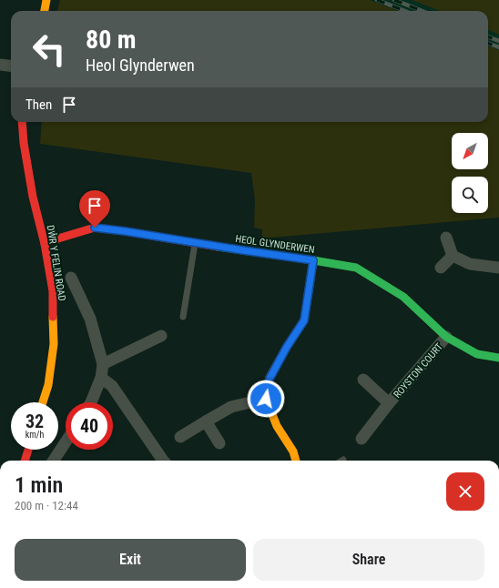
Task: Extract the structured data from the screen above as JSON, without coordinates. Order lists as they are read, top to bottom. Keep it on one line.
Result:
{"streets":{"street":["HEOL GLYNDERWEN","DŴR Y FELIN ROAD","ROYSTON COURT"]},"crossings":[["HEOL GLYNDERWEN","DŴR Y FELIN ROAD"],["HEOL GLYNDERWEN","ROYSTON COURT"]],"north":"bottom left","page":{"turn":["80 m","Heol Glynderwen"],"then":"Then","speed":"32 km/h","limit":"40","heading":["1 min","200 m · 12:44"],"buttons":["Exit","Share"]}}
